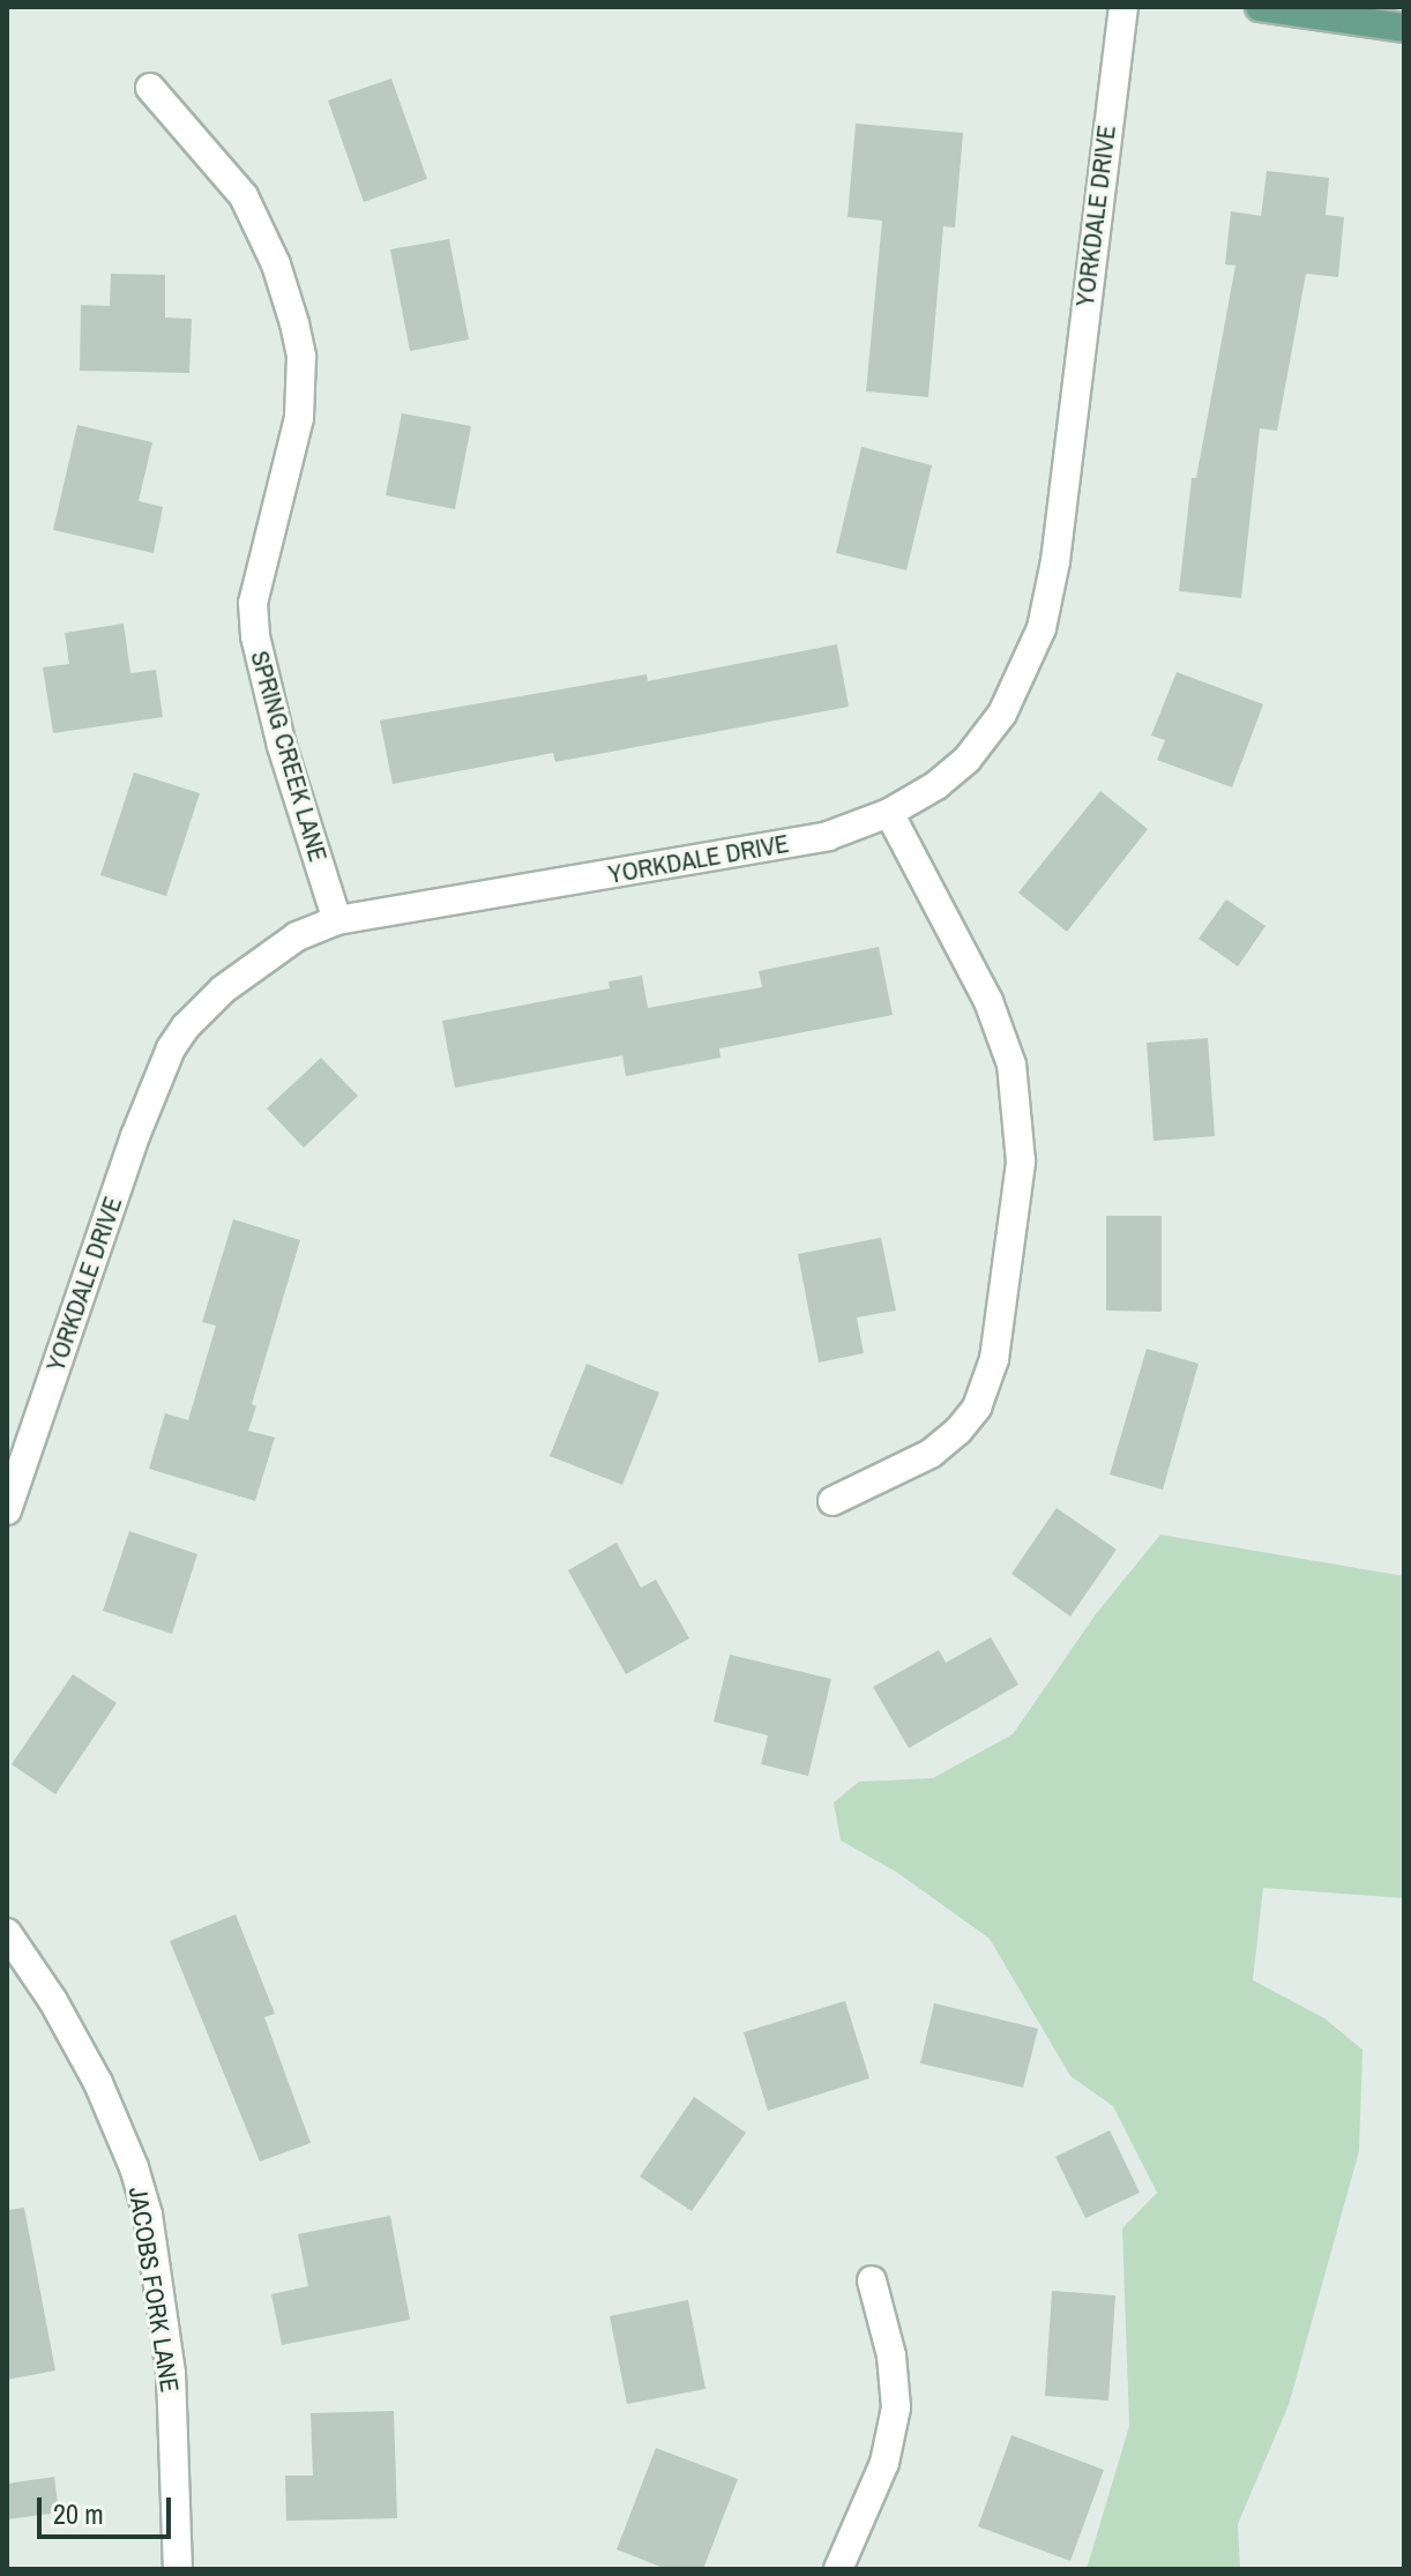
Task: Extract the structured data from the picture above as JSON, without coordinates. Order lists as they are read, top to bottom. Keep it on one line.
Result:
{"streets":{"street":["YORKDALE DRIVE","SPRING CREEK LANE","JACOBS FORK LANE"]},"crossings":[["YORKDALE DRIVE","SPRING CREEK LANE"]],"scale_bar":"20 m"}
